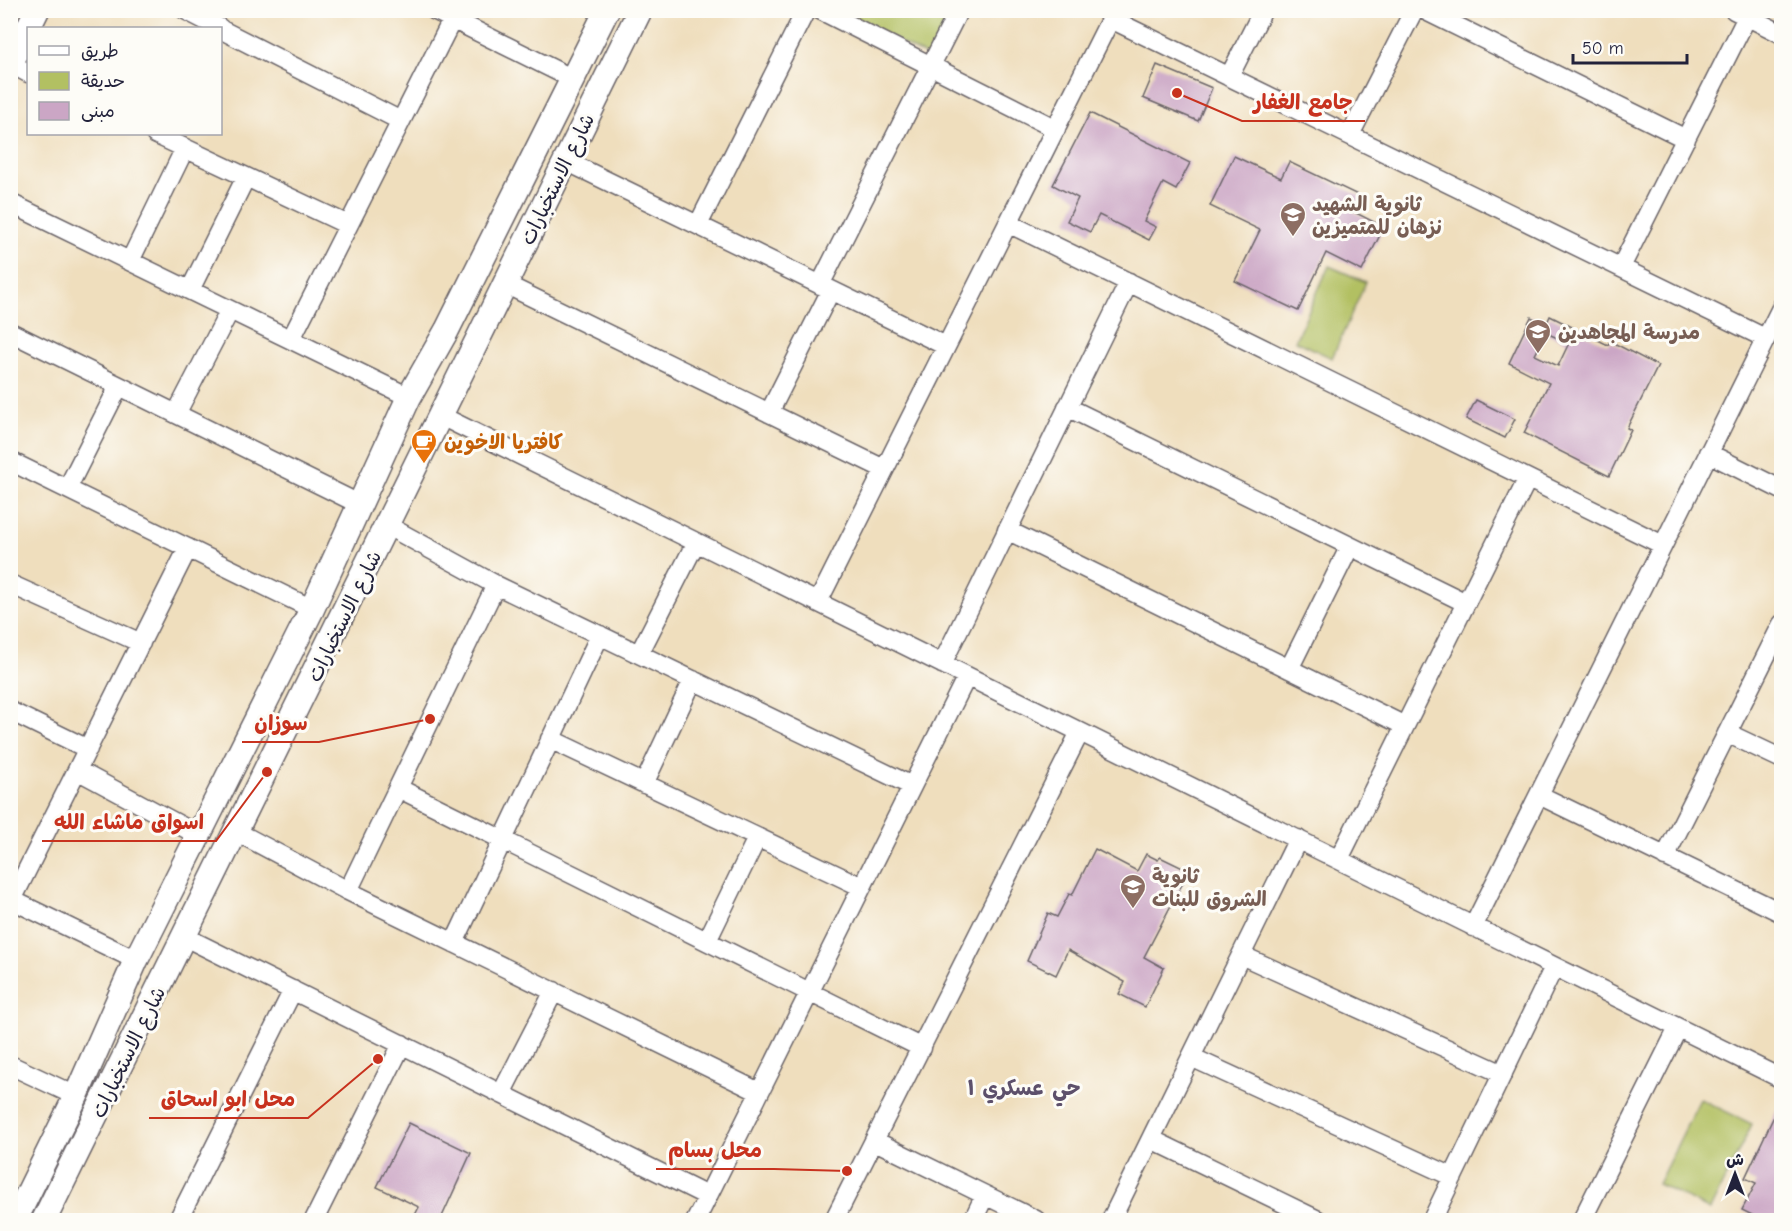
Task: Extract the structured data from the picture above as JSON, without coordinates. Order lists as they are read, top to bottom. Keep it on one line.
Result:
{"streets":{"main road":["شارع الاستخبارات"]},"districts":["حي عسكري ١"],"places":{"other":["جامع الغفار","سوزان","اسواق ماشاء الله","محل ابو اسحاق","محل بسام"],"school or university":["ثانوية الشهيد نزهان للمتميزين","مدرسة المجاهدين","ثانوية الشروق للبنات"],"cafe":["كافتريا الاخوين"]},"legend":["طريق","حديقة","مبنى"],"scale_bar":"50 m","north":"top"}
